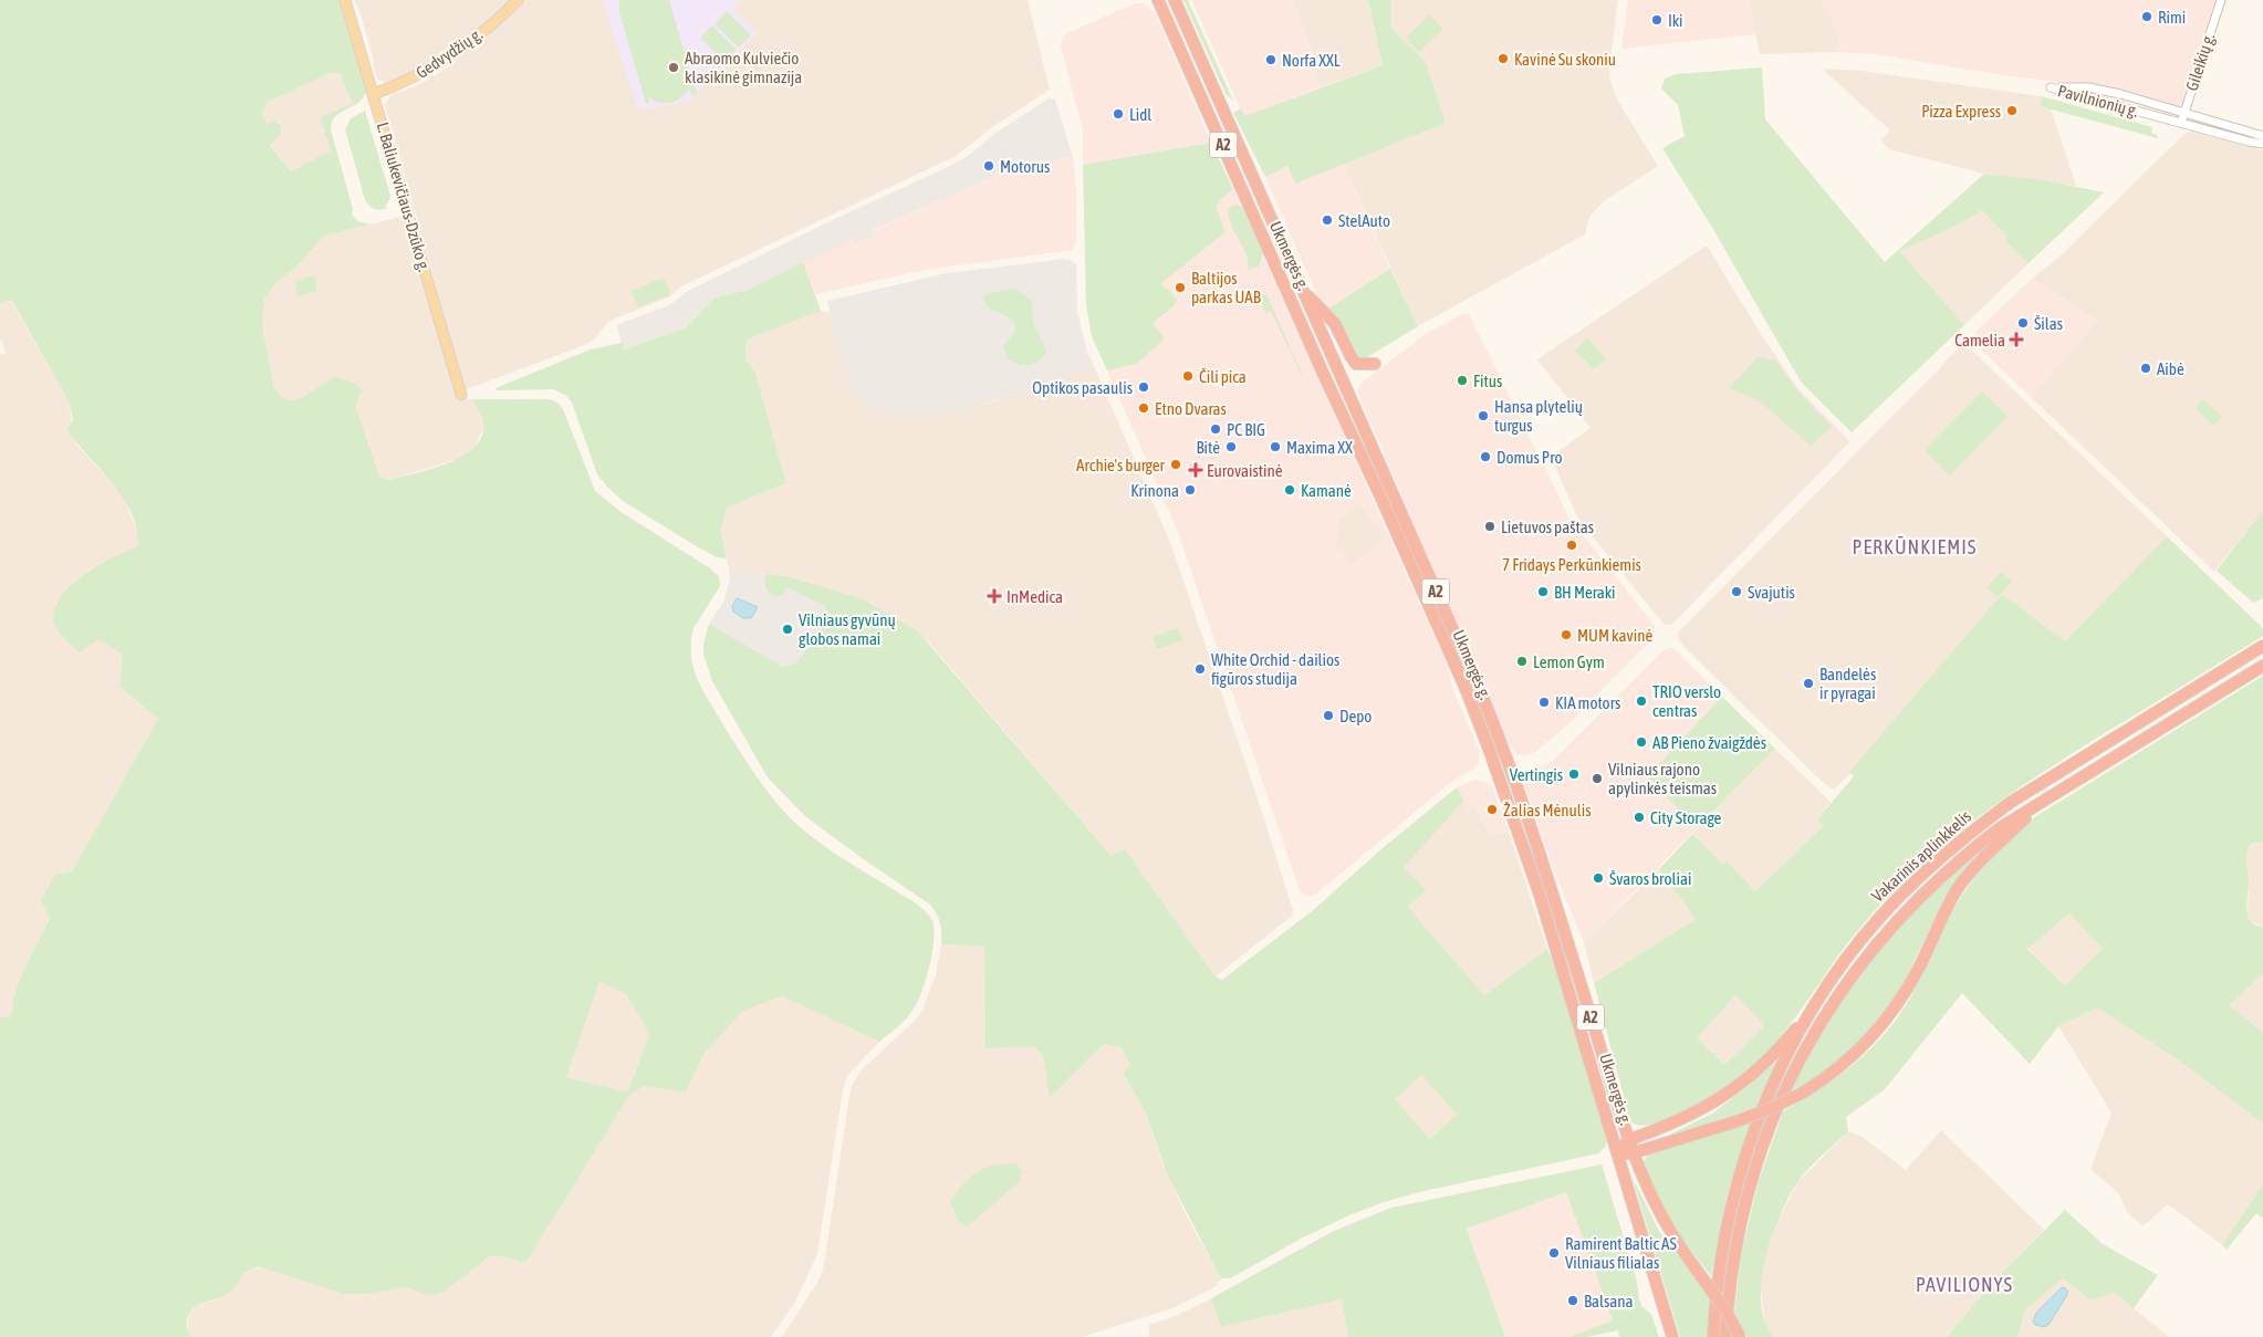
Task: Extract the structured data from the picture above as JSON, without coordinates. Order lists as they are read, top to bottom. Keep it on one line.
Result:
{"streets":{"highway":["A2","Ukmergės g.","Vakarinis aplinkkelis"],"main road":["Gedvydžių g.","L. Baliukevičiaus-Dzūko g."],"street":["Gileikių g.","Pavilnionių g."]},"crossings":[["Gedvydžių g.","L. Baliukevičiaus-Dzūko g."],["Gileikių g.","Pavilnionių g."],["A2","Ukmergės g."]],"districts":["PERKŪNKIEMIS","PAVILIONYS"],"places":{"other":["Rimi","Iki","Kavinė Su skoniu","Norfa XXL","Abraomo Kulviečio klasikinė gimnazija","Pizza Express","Lidl","Motorus","StelAuto","Baltijos parkas UAB","Šilas","Aibė","Čili pica","Fitus","Optikos pasaulis","Etno Dvaras","Hansa plytelių turgus","PC BIG","Bitė","Maxima XX","Domus Pro","Archie's burger","Krinona","Kamanė","Lietuvos paštas","7 Fridays Perkūnkiemis","BH Meraki","Svajutis","Vilniaus gyvūnų globos namai","MUM kavinė","Lemon Gym","White Orchid - dailios figūros studija","Bandelės ir pyragai","TRIO verslo centras","KIA motors","Depo","AB Pieno žvaigždės","Vertingis","Vilniaus rajono apylinkės teismas","Žalias Mėnulis","City Storage","Švaros broliai","Ramirent Baltic AS Vilniaus filialas","Balsana"],"health":["Camelia","Eurovaistinė","InMedica"]}}
